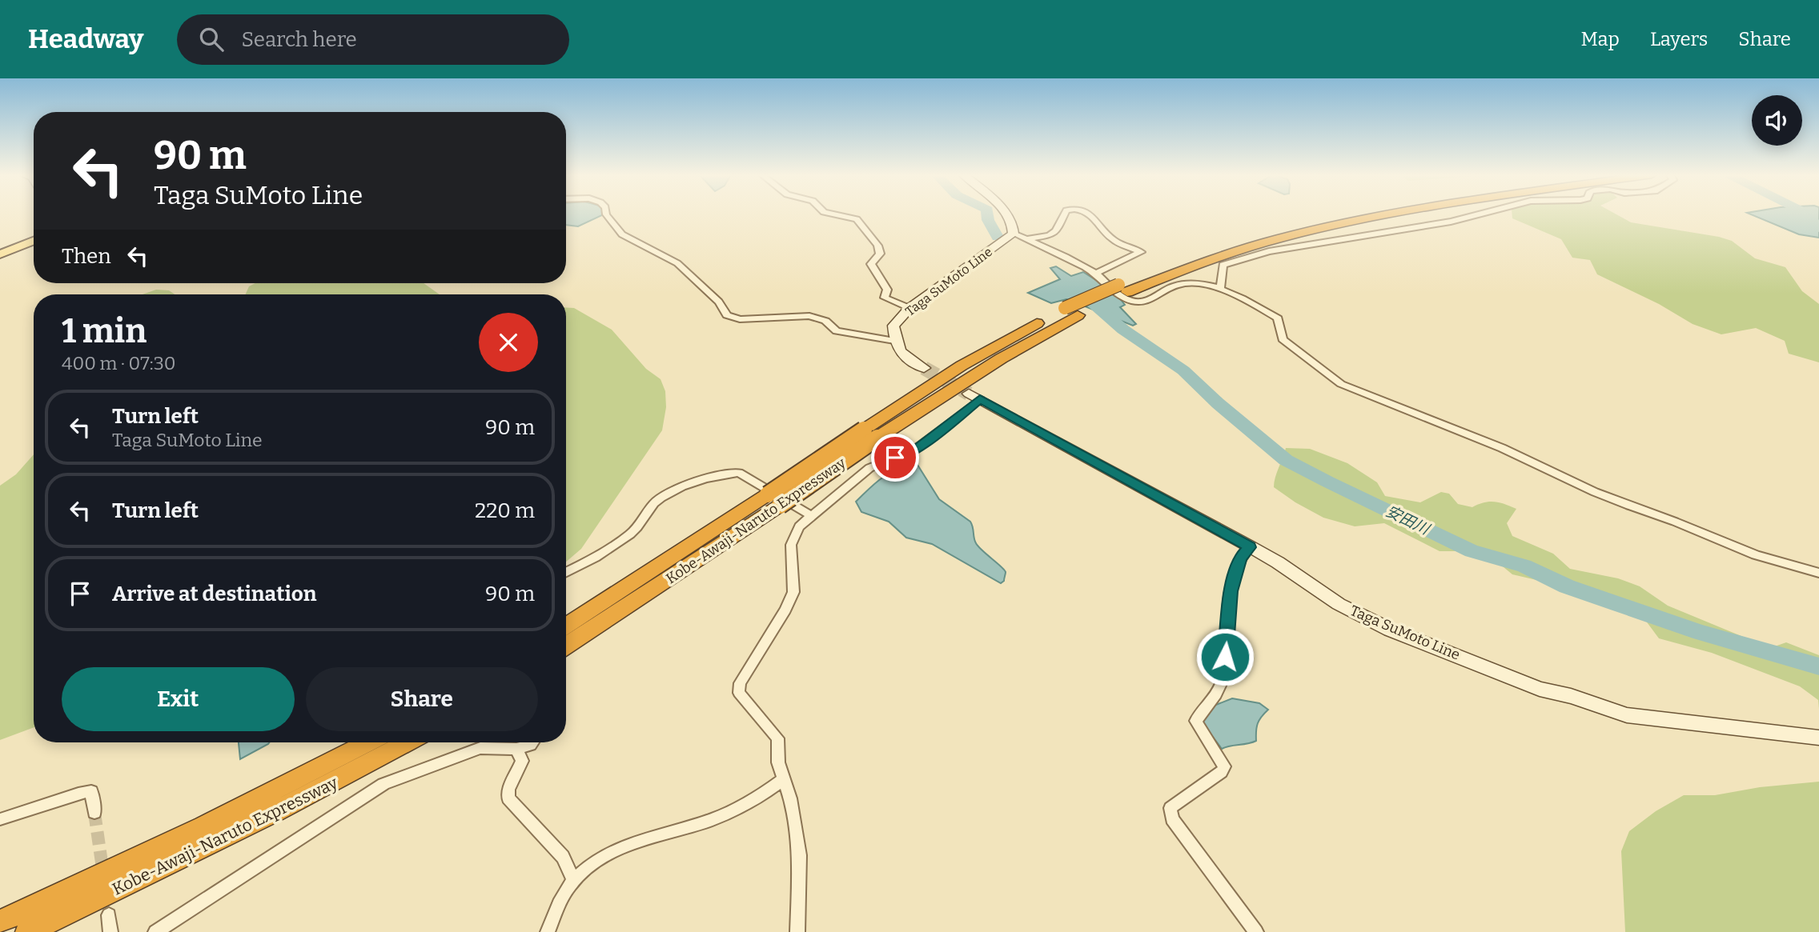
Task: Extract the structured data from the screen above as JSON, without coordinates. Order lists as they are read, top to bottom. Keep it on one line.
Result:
{"streets":{"highway":["Kobe-Awaji-Naruto Expressway"],"main road":["Taga SuMoto Line"]},"water":["安田川"],"page":{"header":"Headway","search":"Search here","nav":["Map","Layers","Share"],"turn":["90 m","Taga SuMoto Line"],"then":"Then","heading":["1 min","400 m · 07:30"],"list":[{"name":"Turn left","note":"Taga SuMoto Line","value":"90 m"},{"name":"Turn left","value":"220 m"},{"name":"Arrive at destination","value":"90 m"}],"buttons":["Exit","Share"]}}
